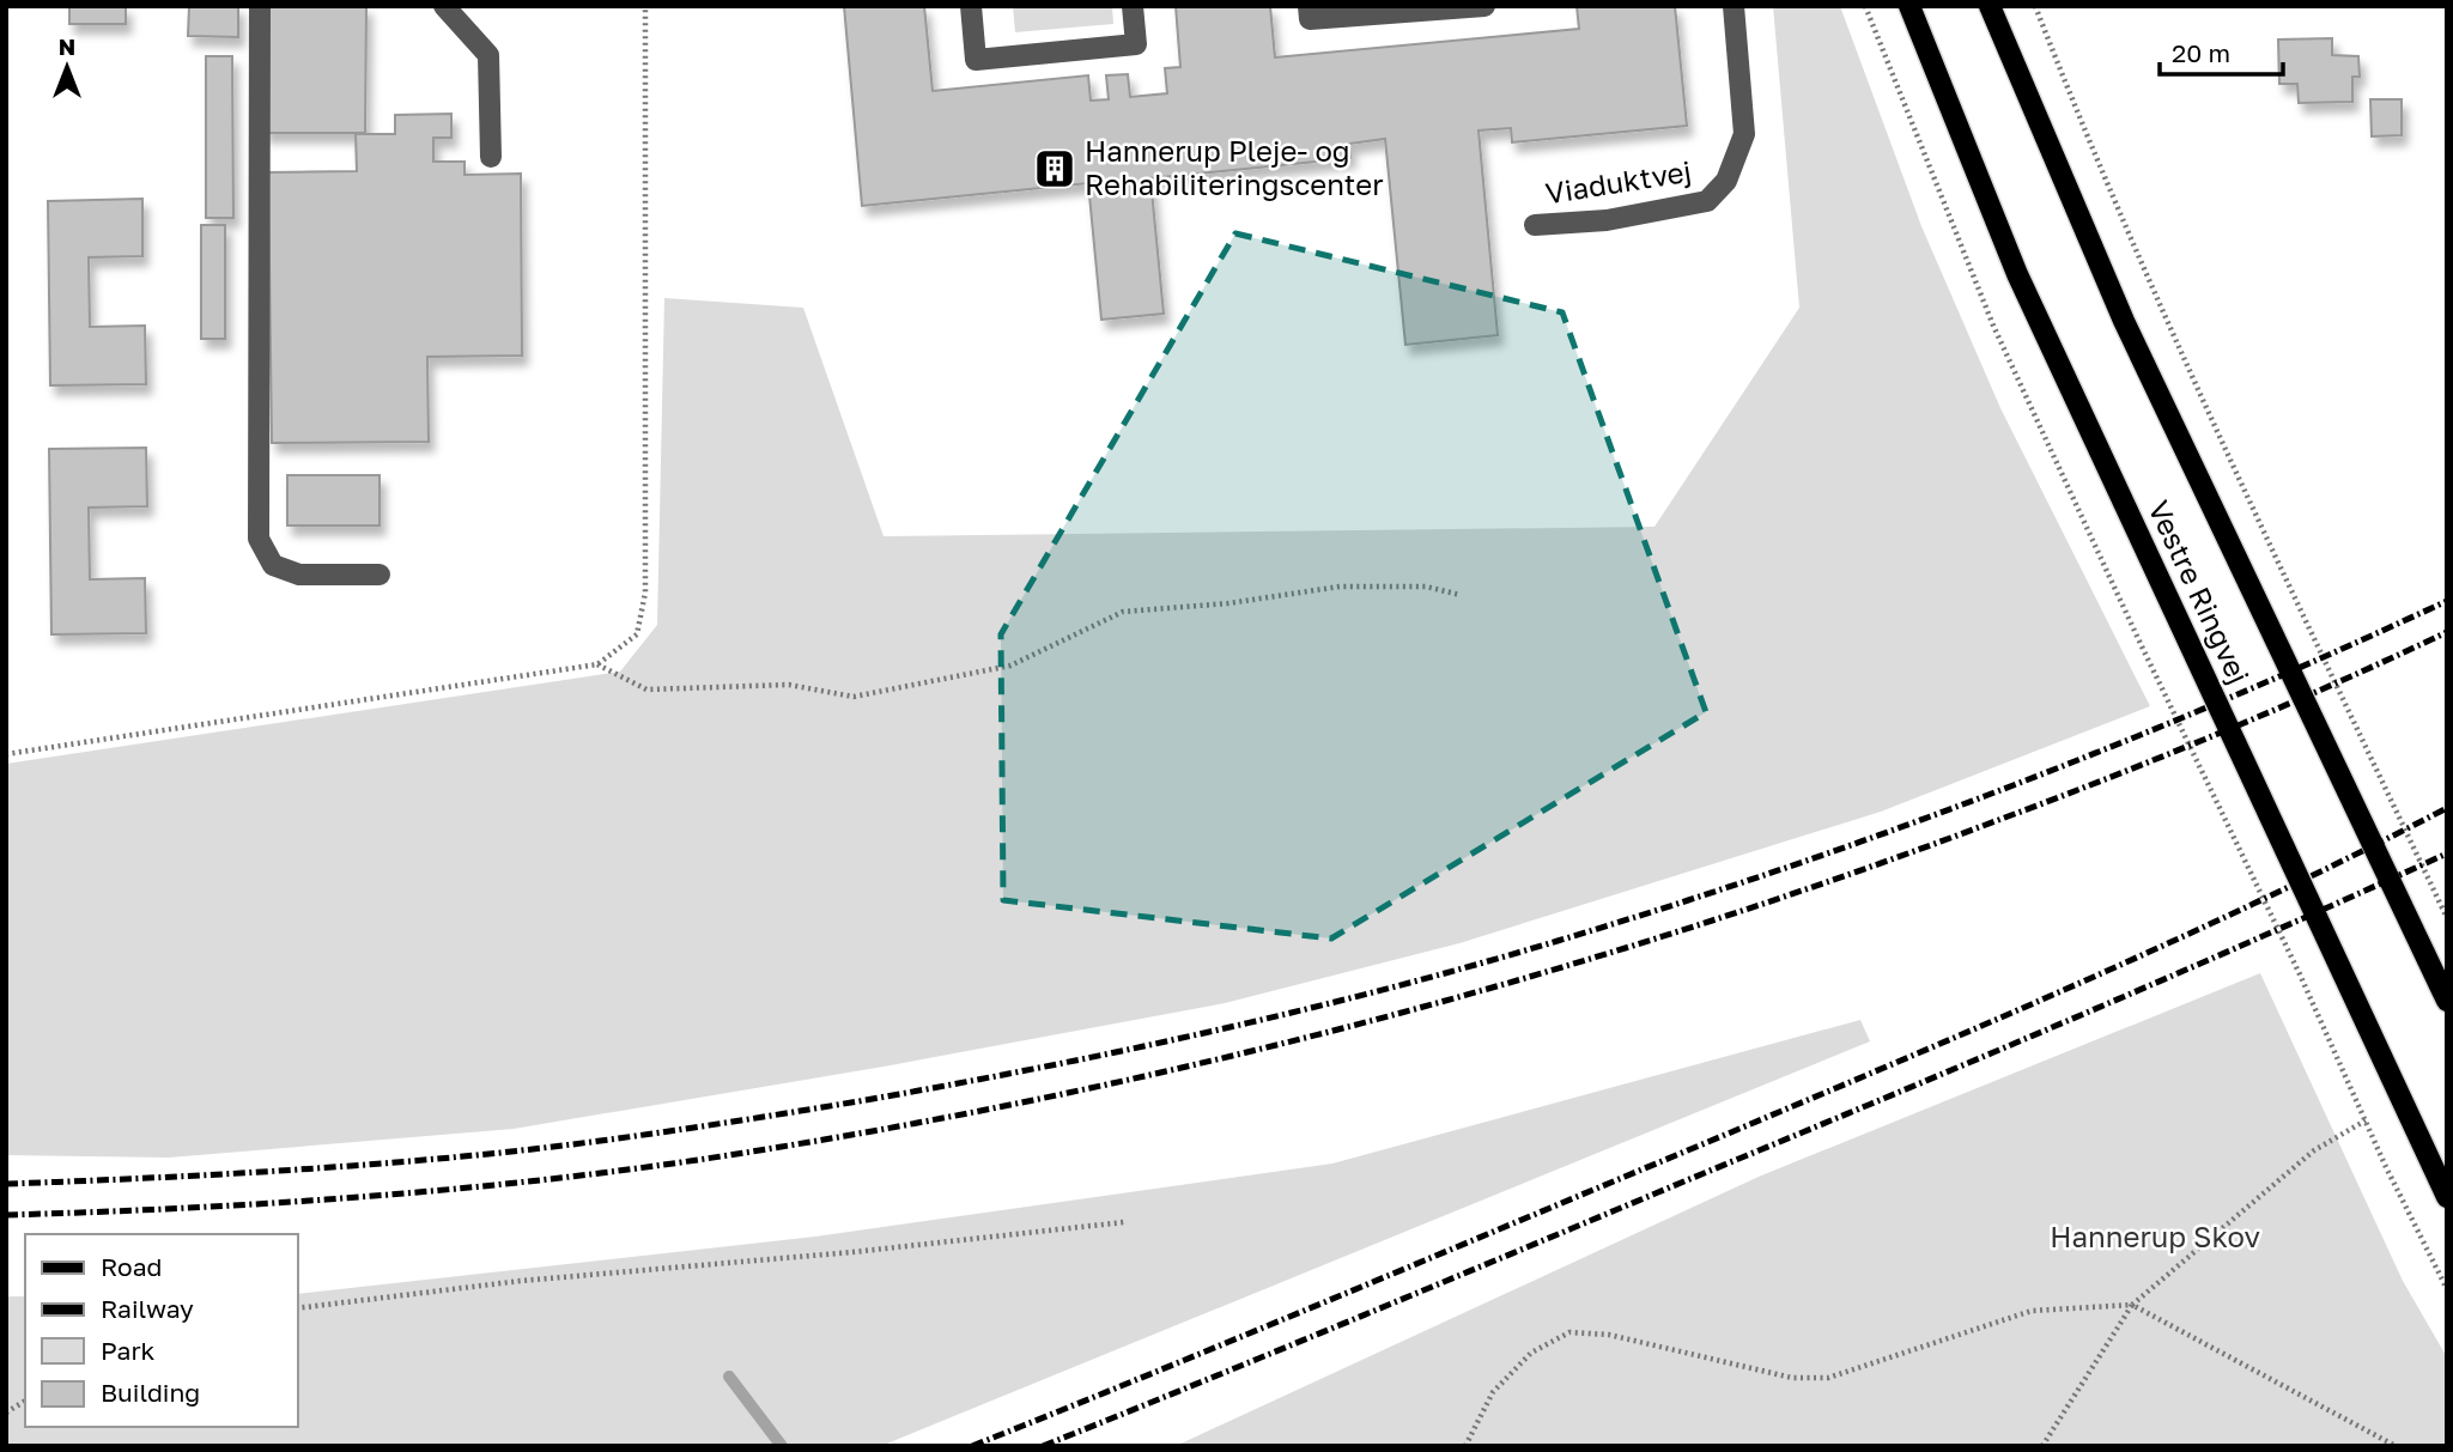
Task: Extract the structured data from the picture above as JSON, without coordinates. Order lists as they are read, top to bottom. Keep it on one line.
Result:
{"streets":{"main road":["Vestre Ringvej"],"lane":["Viaduktvej"]},"parks":["Hannerup Skov"],"places":{"building":["Hannerup Pleje- og Rehabiliteringscenter"]},"legend":["Road","Railway","Park","Building"],"scale_bar":"20 m","north":"top"}
